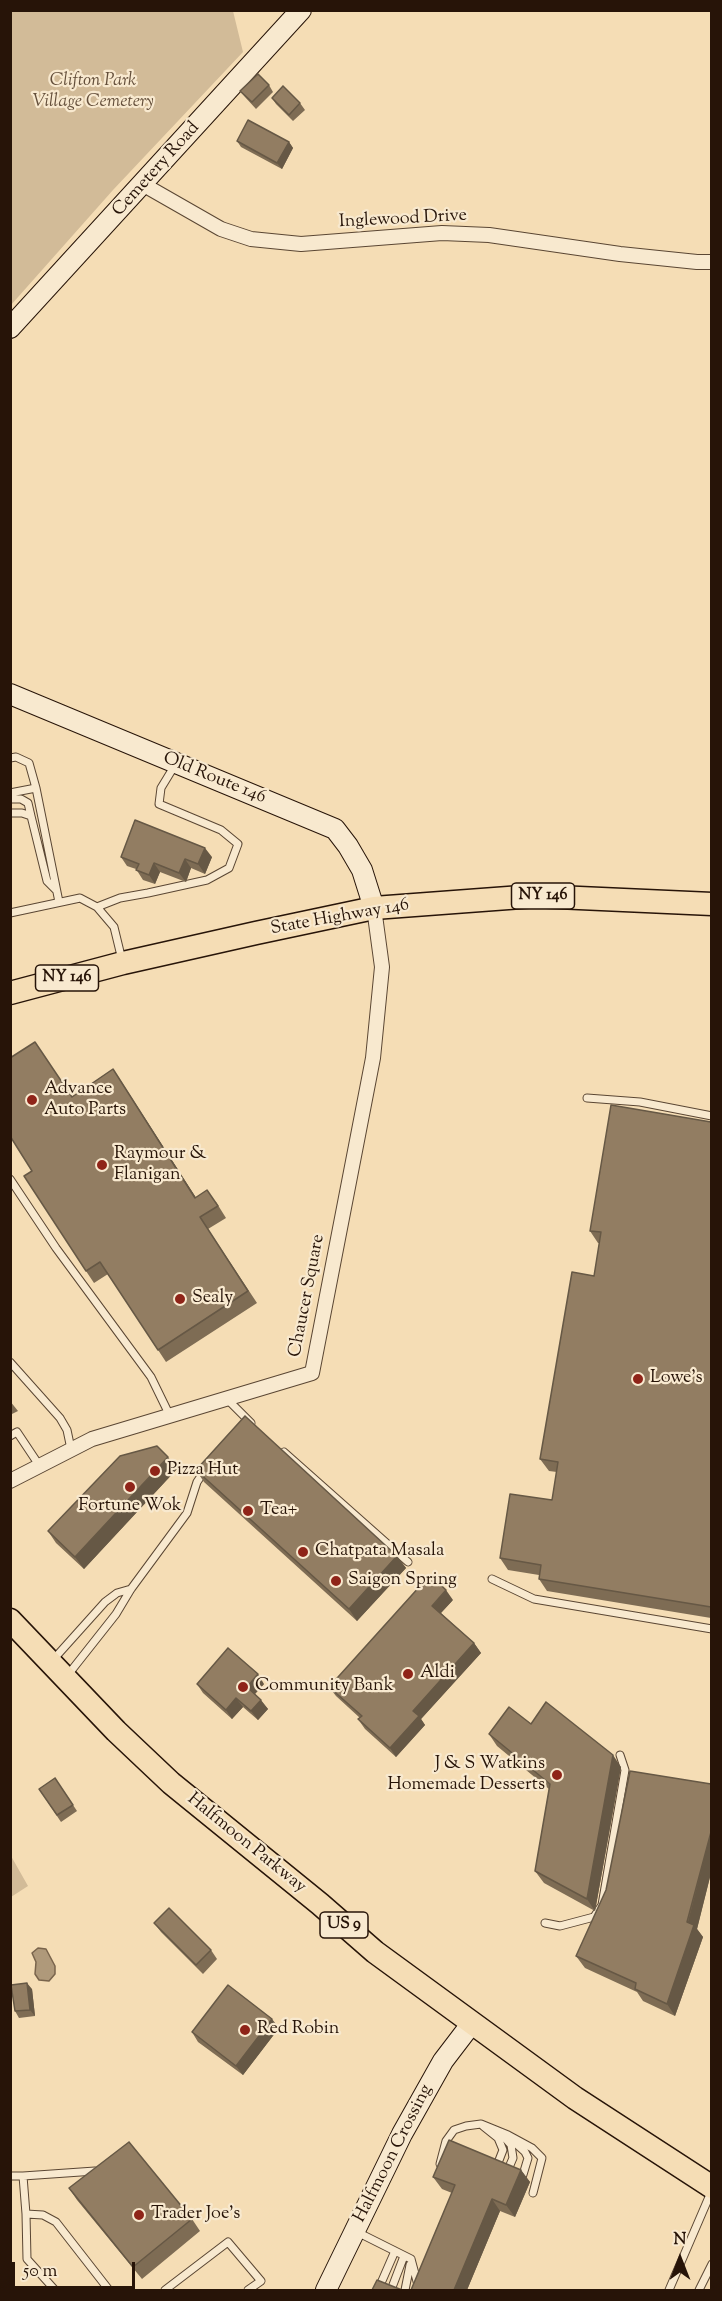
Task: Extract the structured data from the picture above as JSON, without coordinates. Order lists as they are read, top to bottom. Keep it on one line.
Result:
{"streets":{"main road":["NY 146","State Highway 146","Halfmoon Parkway","US 9"],"street":["Cemetery Road","Inglewood Drive","Old Route 146","Chaucer Square","Halfmoon Crossing"]},"crossings":[["Cemetery Road","Inglewood Drive"],["Old Route 146","State Highway 146"],["Old Route 146","Chaucer Square"],["State Highway 146","Chaucer Square"],["Halfmoon Parkway","Halfmoon Crossing"]],"parks":["Clifton Park Village Cemetery"],"places":["Advance Auto Parts","Raymour & Flanigan","Sealy","Lowe's","Pizza Hut","Fortune Wok","Tea+","Chatpata Masala","Saigon Spring","Aldi","Community Bank","J & S Watkins Homemade Desserts","Red Robin","Trader Joe's"],"scale_bar":"50 m","north":"top"}
